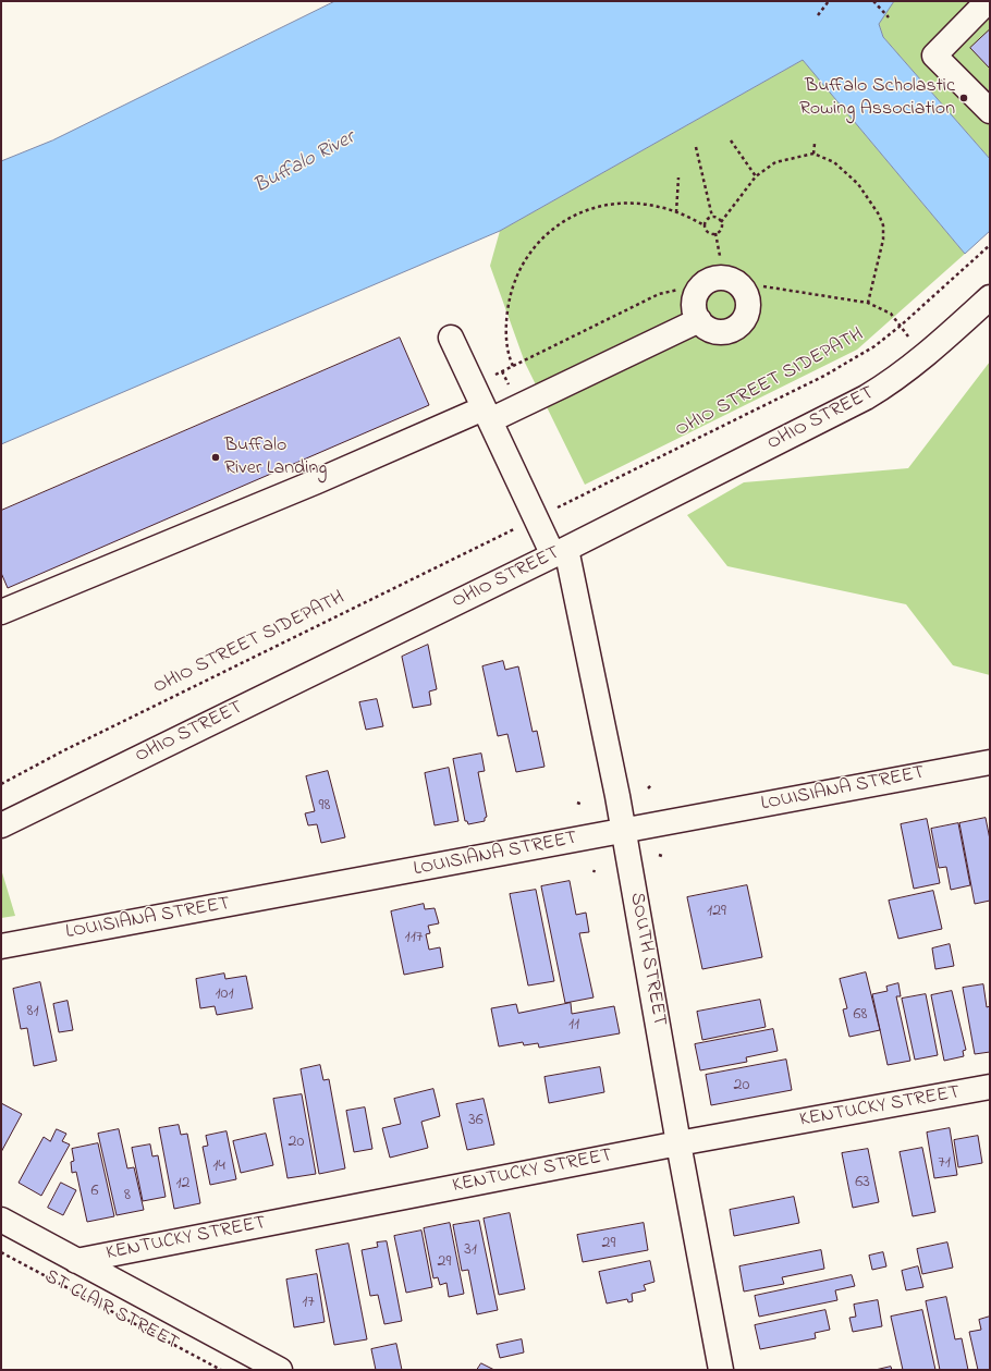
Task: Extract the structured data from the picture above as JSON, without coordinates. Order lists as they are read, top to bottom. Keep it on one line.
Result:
{"streets":{"street":["OHIO STREET","LOUISIANA STREET","SOUTH STREET","KENTUCKY STREET","ST CLAIR STREET"],"path":["OHIO STREET SIDEPATH"]},"crossings":[["OHIO STREET","SOUTH STREET"],["LOUISIANA STREET","SOUTH STREET"],["SOUTH STREET","KENTUCKY STREET"],["KENTUCKY STREET","ST CLAIR STREET"]],"water":["Buffalo River"],"places":["Buffalo Scholastic Rowing Association","Buffalo River Landing"],"house_numbers":["98","129","117","101","81","68","11","20","36","20","71","14","63","12","6","8","29","31","29","17"]}
